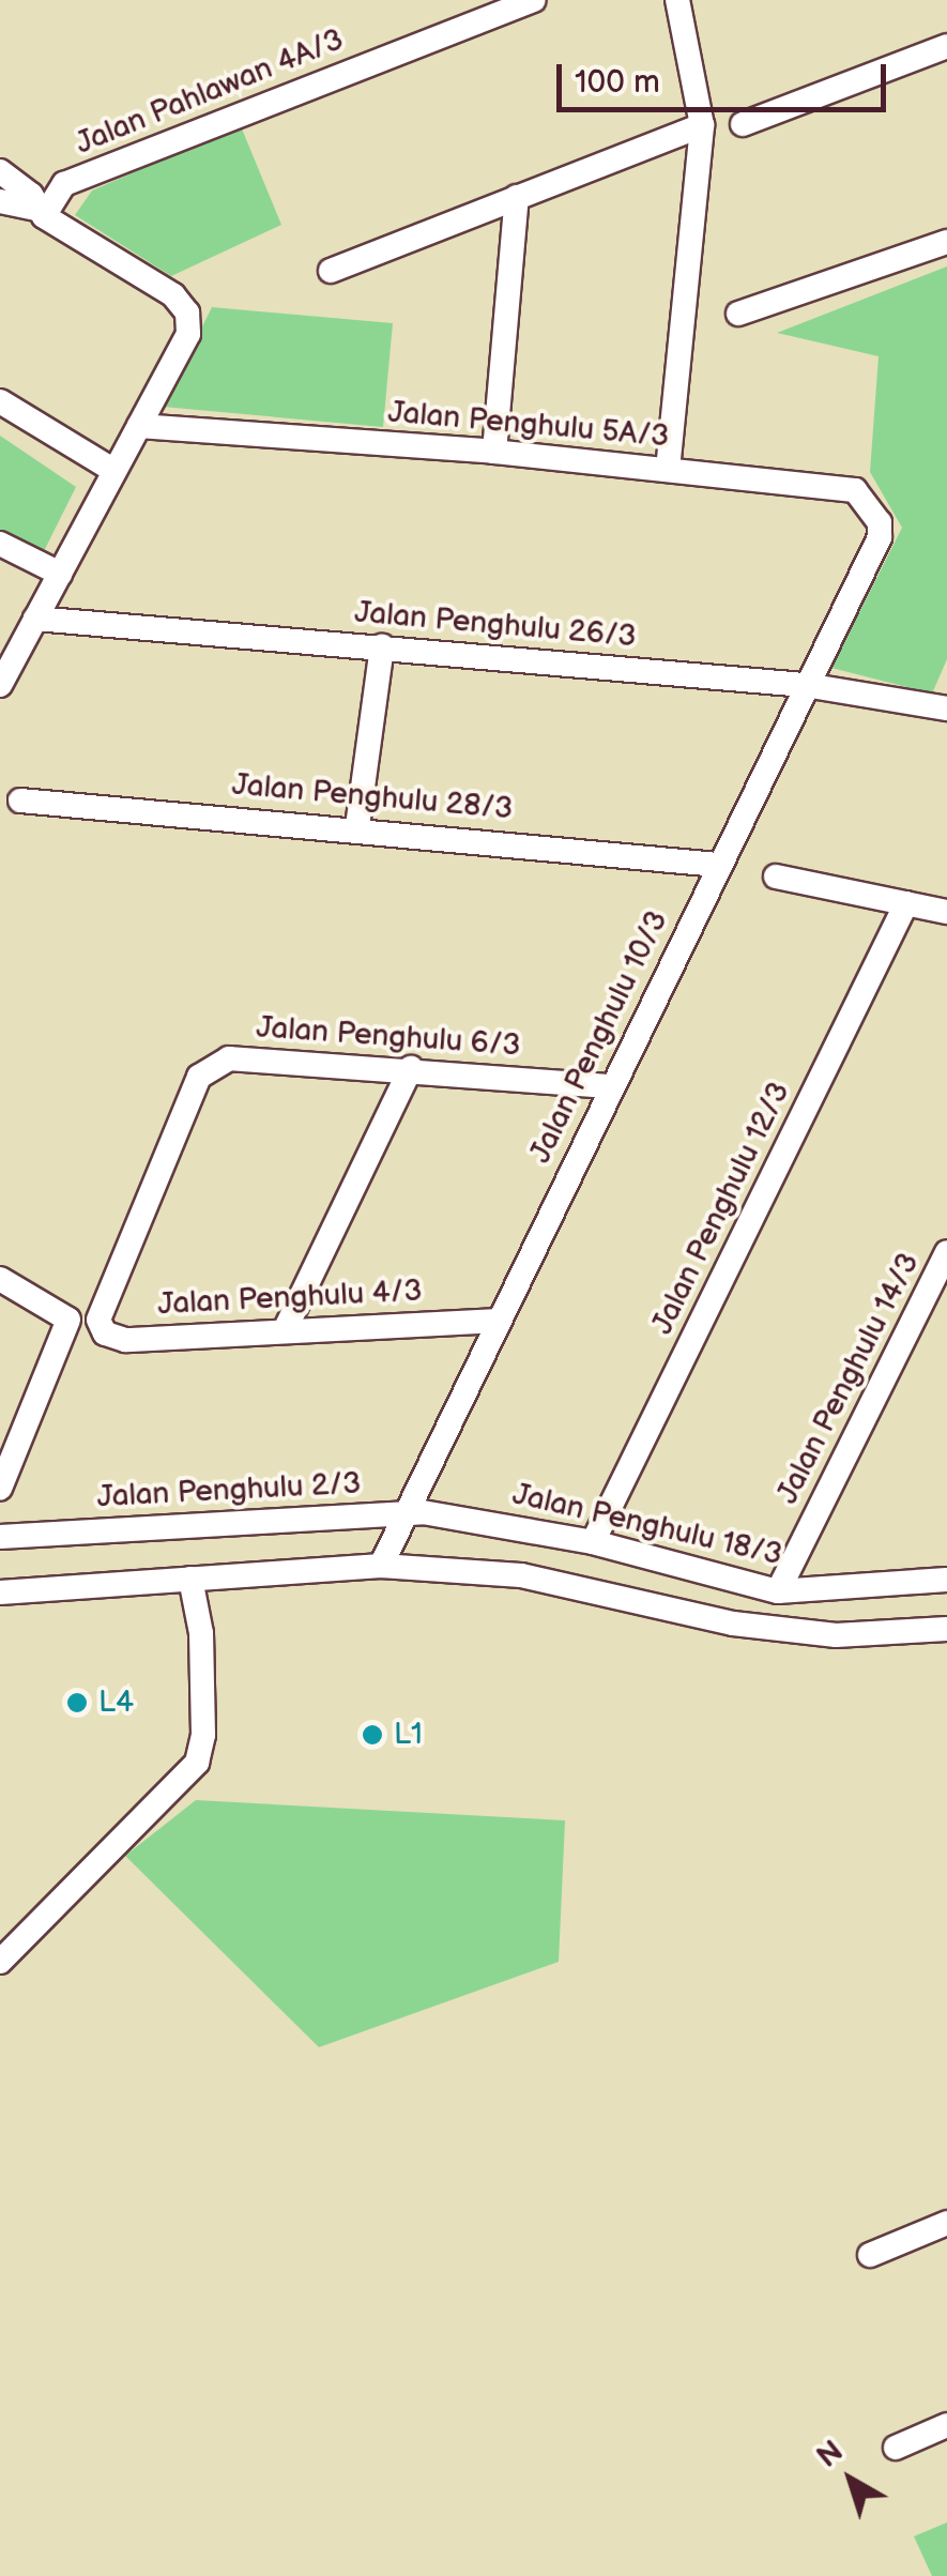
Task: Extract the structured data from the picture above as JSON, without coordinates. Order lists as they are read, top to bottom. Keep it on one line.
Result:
{"streets":{"street":["Jalan Pahlawan 4A/3","Jalan Penghulu 5A/3","Jalan Penghulu 26/3","Jalan Penghulu 28/3","Jalan Penghulu 6/3","Jalan Penghulu 10/3","Jalan Penghulu 12/3","Jalan Penghulu 4/3","Jalan Penghulu 14/3","Jalan Penghulu 2/3","Jalan Penghulu 18/3"]},"crossings":[["Jalan Penghulu 5A/3","Jalan Penghulu 10/3"],["Jalan Penghulu 26/3","Jalan Penghulu 10/3"],["Jalan Penghulu 28/3","Jalan Penghulu 10/3"],["Jalan Penghulu 6/3","Jalan Penghulu 10/3"],["Jalan Penghulu 6/3","Jalan Penghulu 4/3"],["Jalan Penghulu 10/3","Jalan Penghulu 4/3"],["Jalan Penghulu 10/3","Jalan Penghulu 2/3"],["Jalan Penghulu 12/3","Jalan Penghulu 18/3"],["Jalan Penghulu 14/3","Jalan Penghulu 18/3"],["Jalan Penghulu 2/3","Jalan Penghulu 18/3"]],"places":["L4","L1"],"scale_bar":"100 m","north":"top left"}
